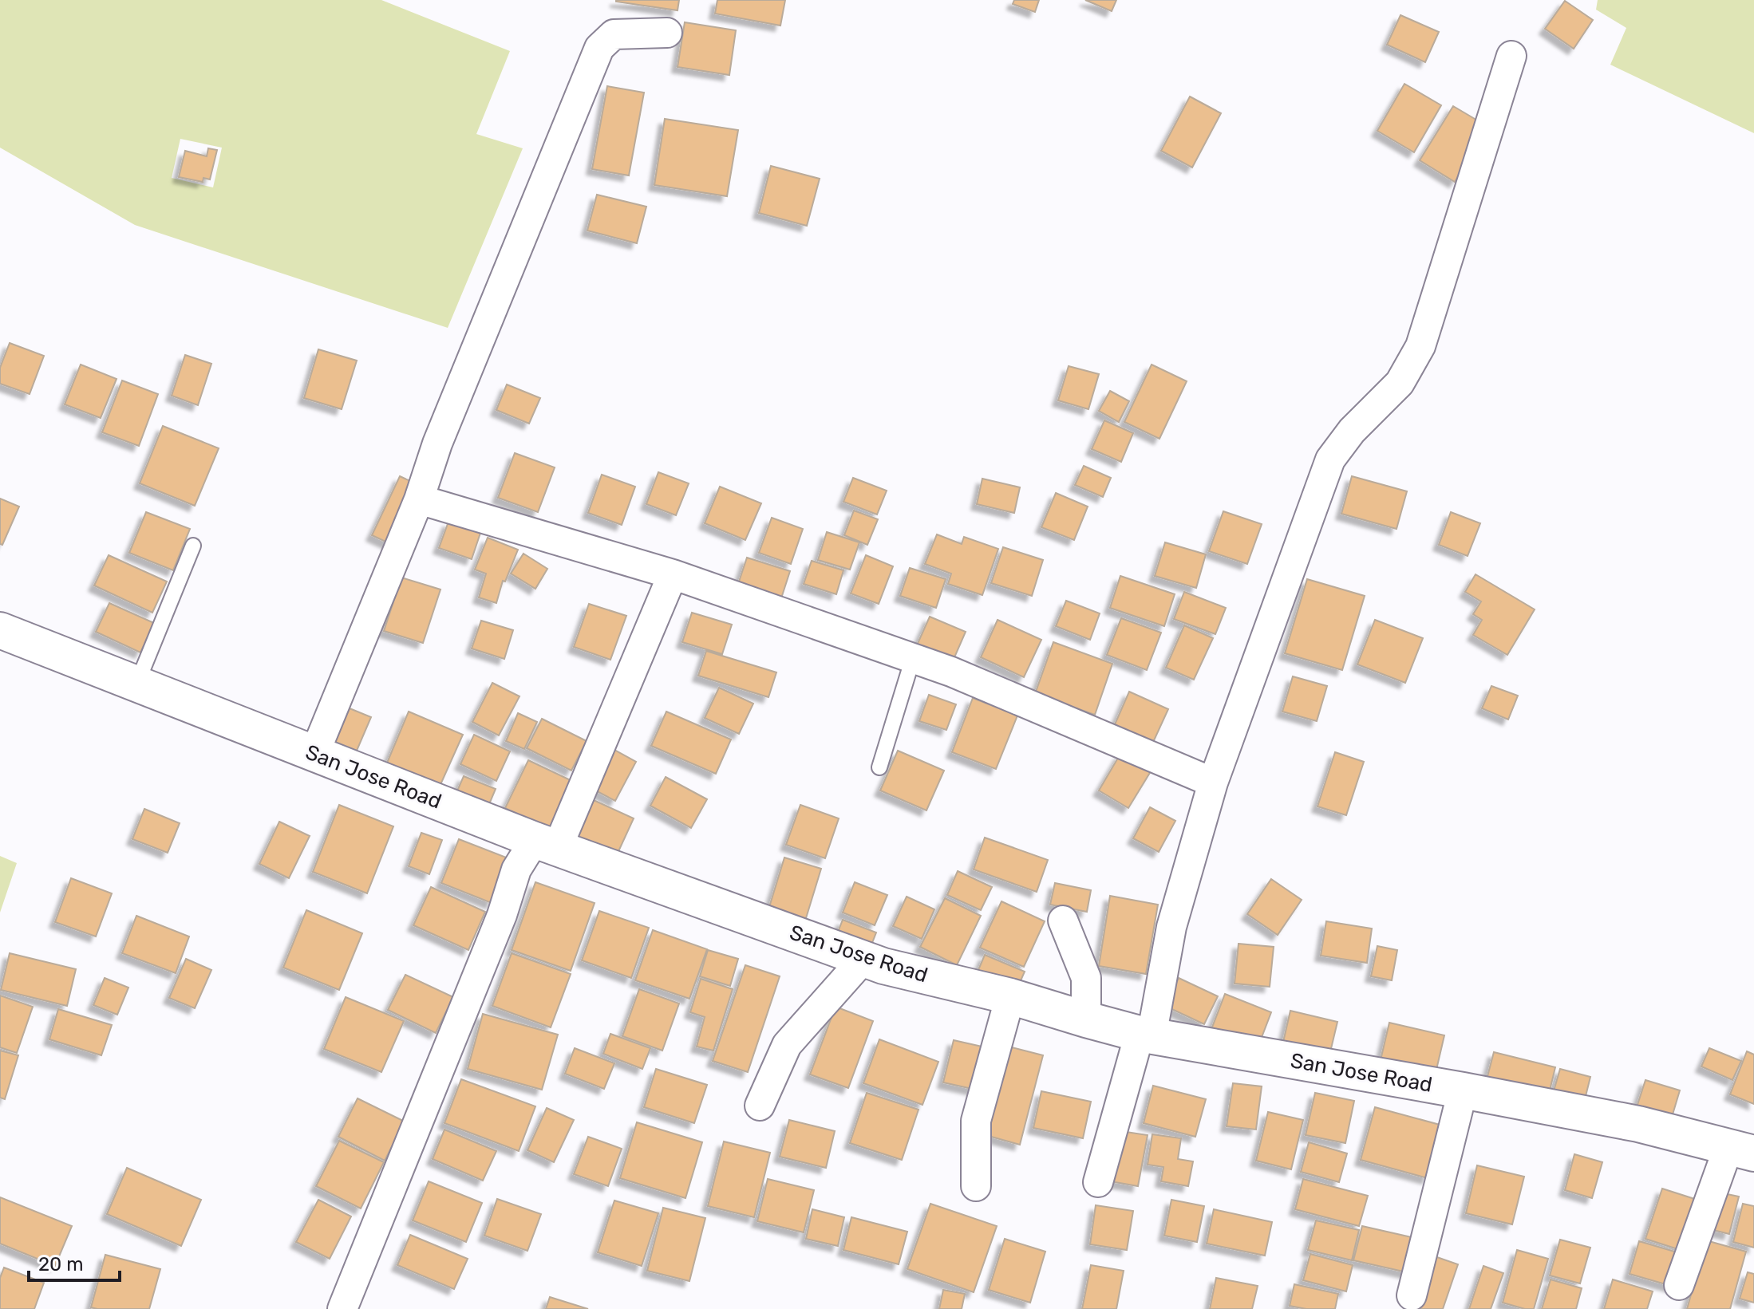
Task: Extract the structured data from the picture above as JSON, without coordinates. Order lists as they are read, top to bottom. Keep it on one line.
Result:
{"streets":{"street":["San Jose Road"]},"scale_bar":"20 m"}
